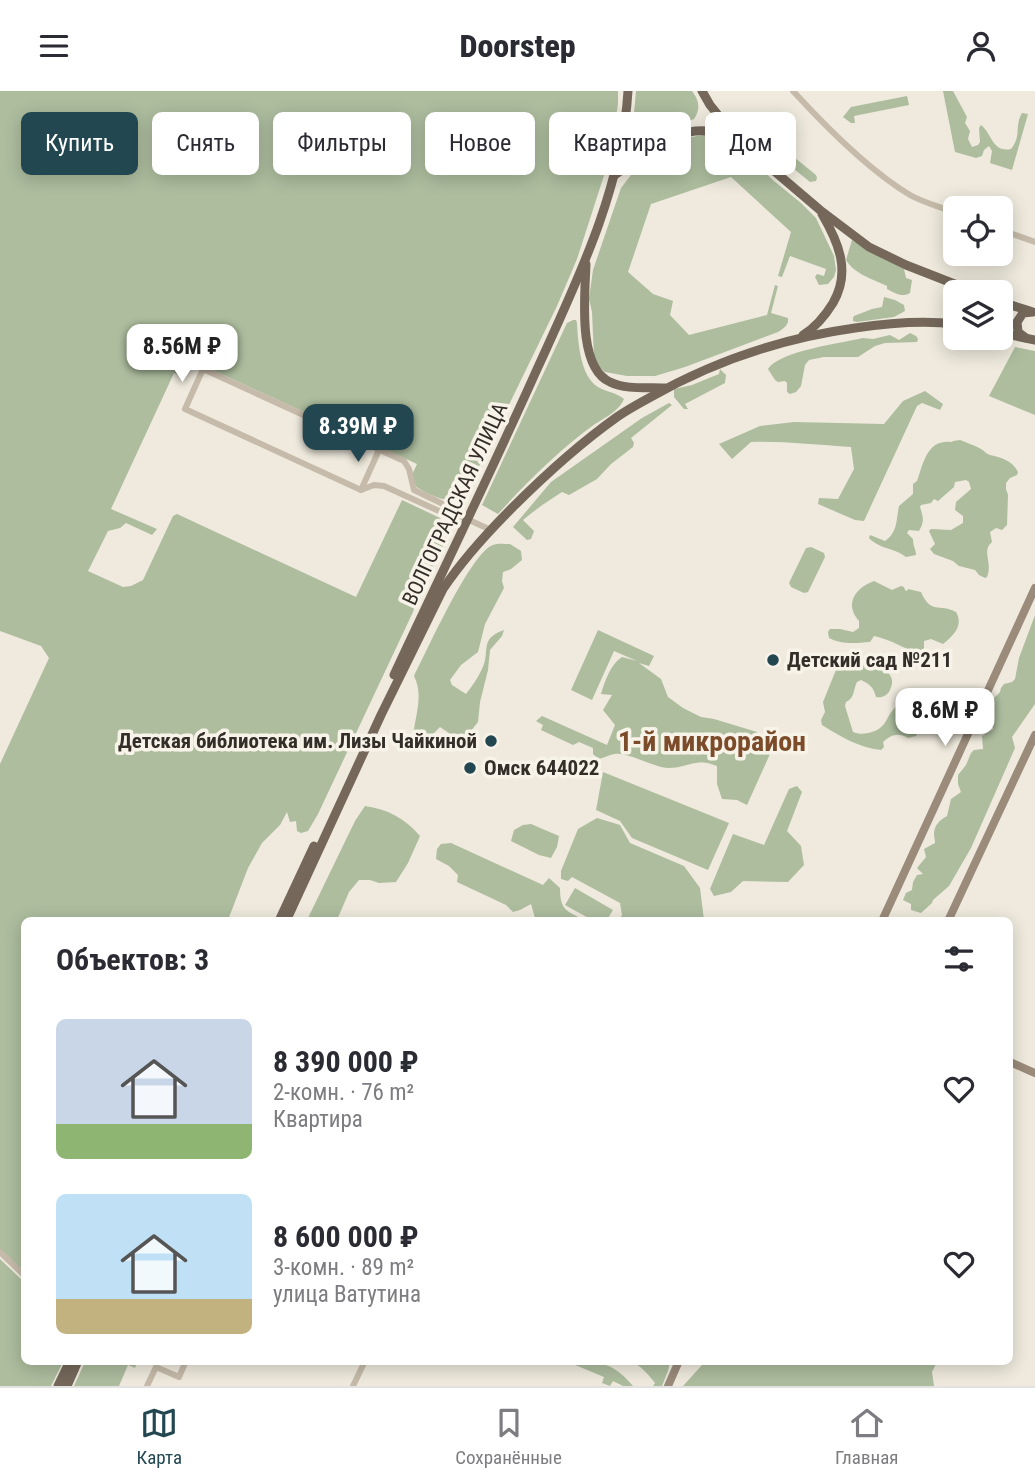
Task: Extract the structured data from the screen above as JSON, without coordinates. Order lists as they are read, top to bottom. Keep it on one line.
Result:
{"streets":{"main road":["ВОЛГОГРАДСКАЯ УЛИЦА"]},"districts":["1-й микрорайон"],"places":["Детский сад №211","Детская библиотека им. Лизы Чайкиной","Омск 644022"],"page":{"header":"Doorstep","chip":["Купить","Снять","Фильтры","Новое","Квартира","Дом"],"price":["8.56M ₽","8.39M ₽","8.6M ₽"],"heading":"Объектов: 3","list":[{"name":"8 390 000 ₽","note":"2-комн. · 76 m² · Квартира"},{"name":"8 600 000 ₽","note":"3-комн. · 89 m² · улица Ватутина"}],"tabs":["Карта","Сохранённые","Главная"]}}
